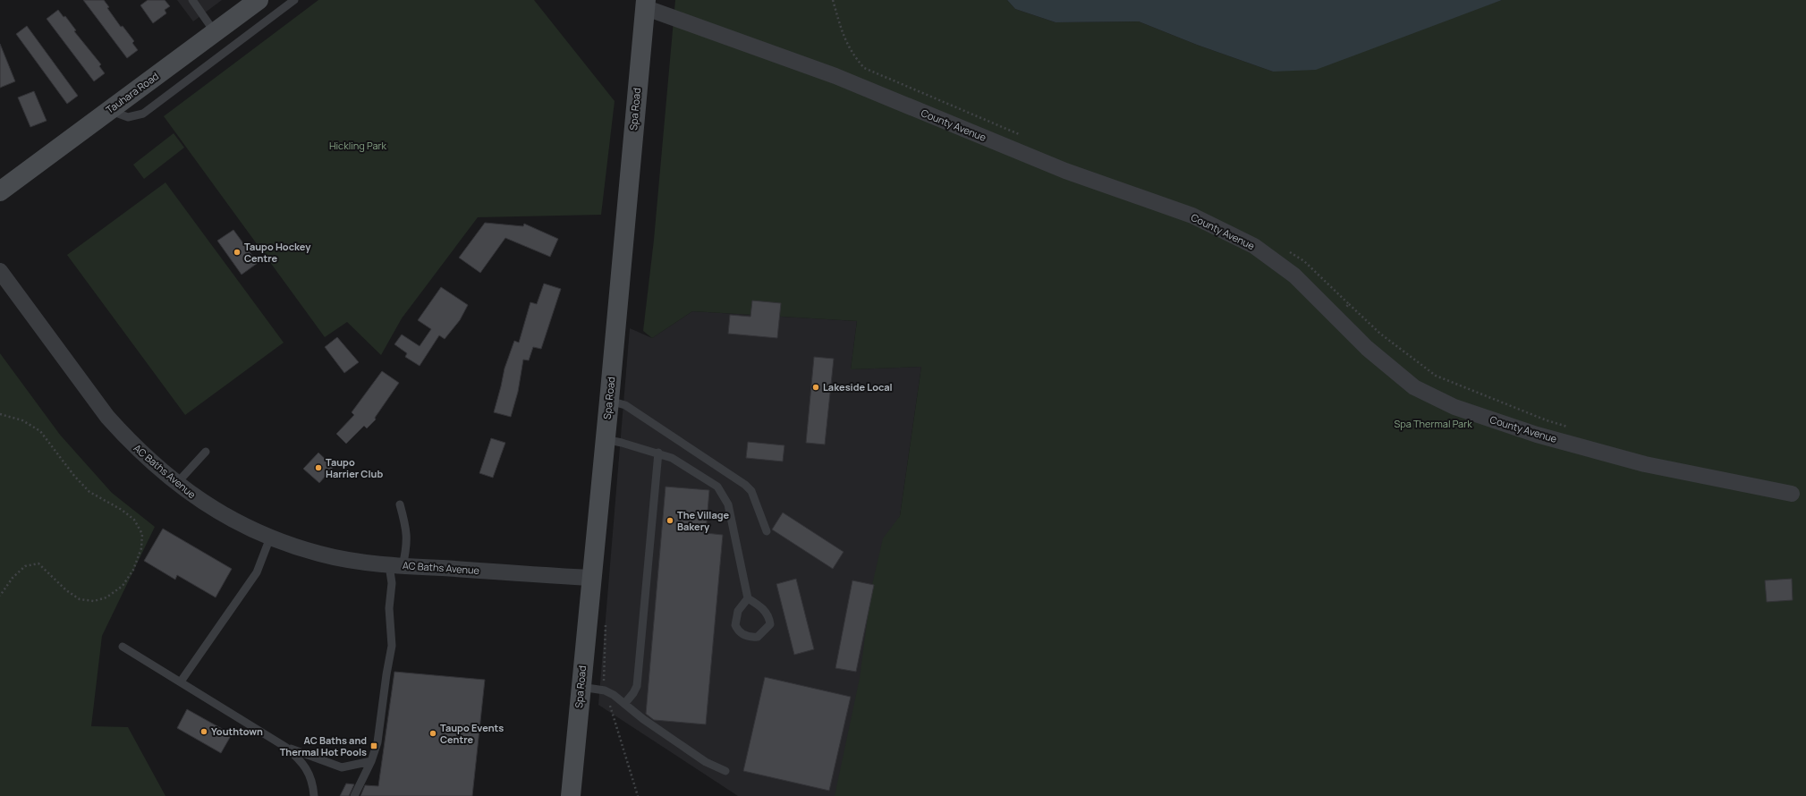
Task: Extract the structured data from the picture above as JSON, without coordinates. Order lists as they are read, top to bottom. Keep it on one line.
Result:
{"streets":{"main road":["Tauhara Road","Spa Road"],"street":["County Avenue","AC Baths Avenue"]},"crossings":[["Spa Road","County Avenue"],["Spa Road","AC Baths Avenue"]],"parks":["Hickling Park","Spa Thermal Park"],"places":{"other":["Taupo Hockey Centre","Lakeside Local","Taupo Harrier Club","The Village Bakery","Youthtown","Taupo Events Centre"],"transit":["AC Baths and Thermal Hot Pools"]}}
